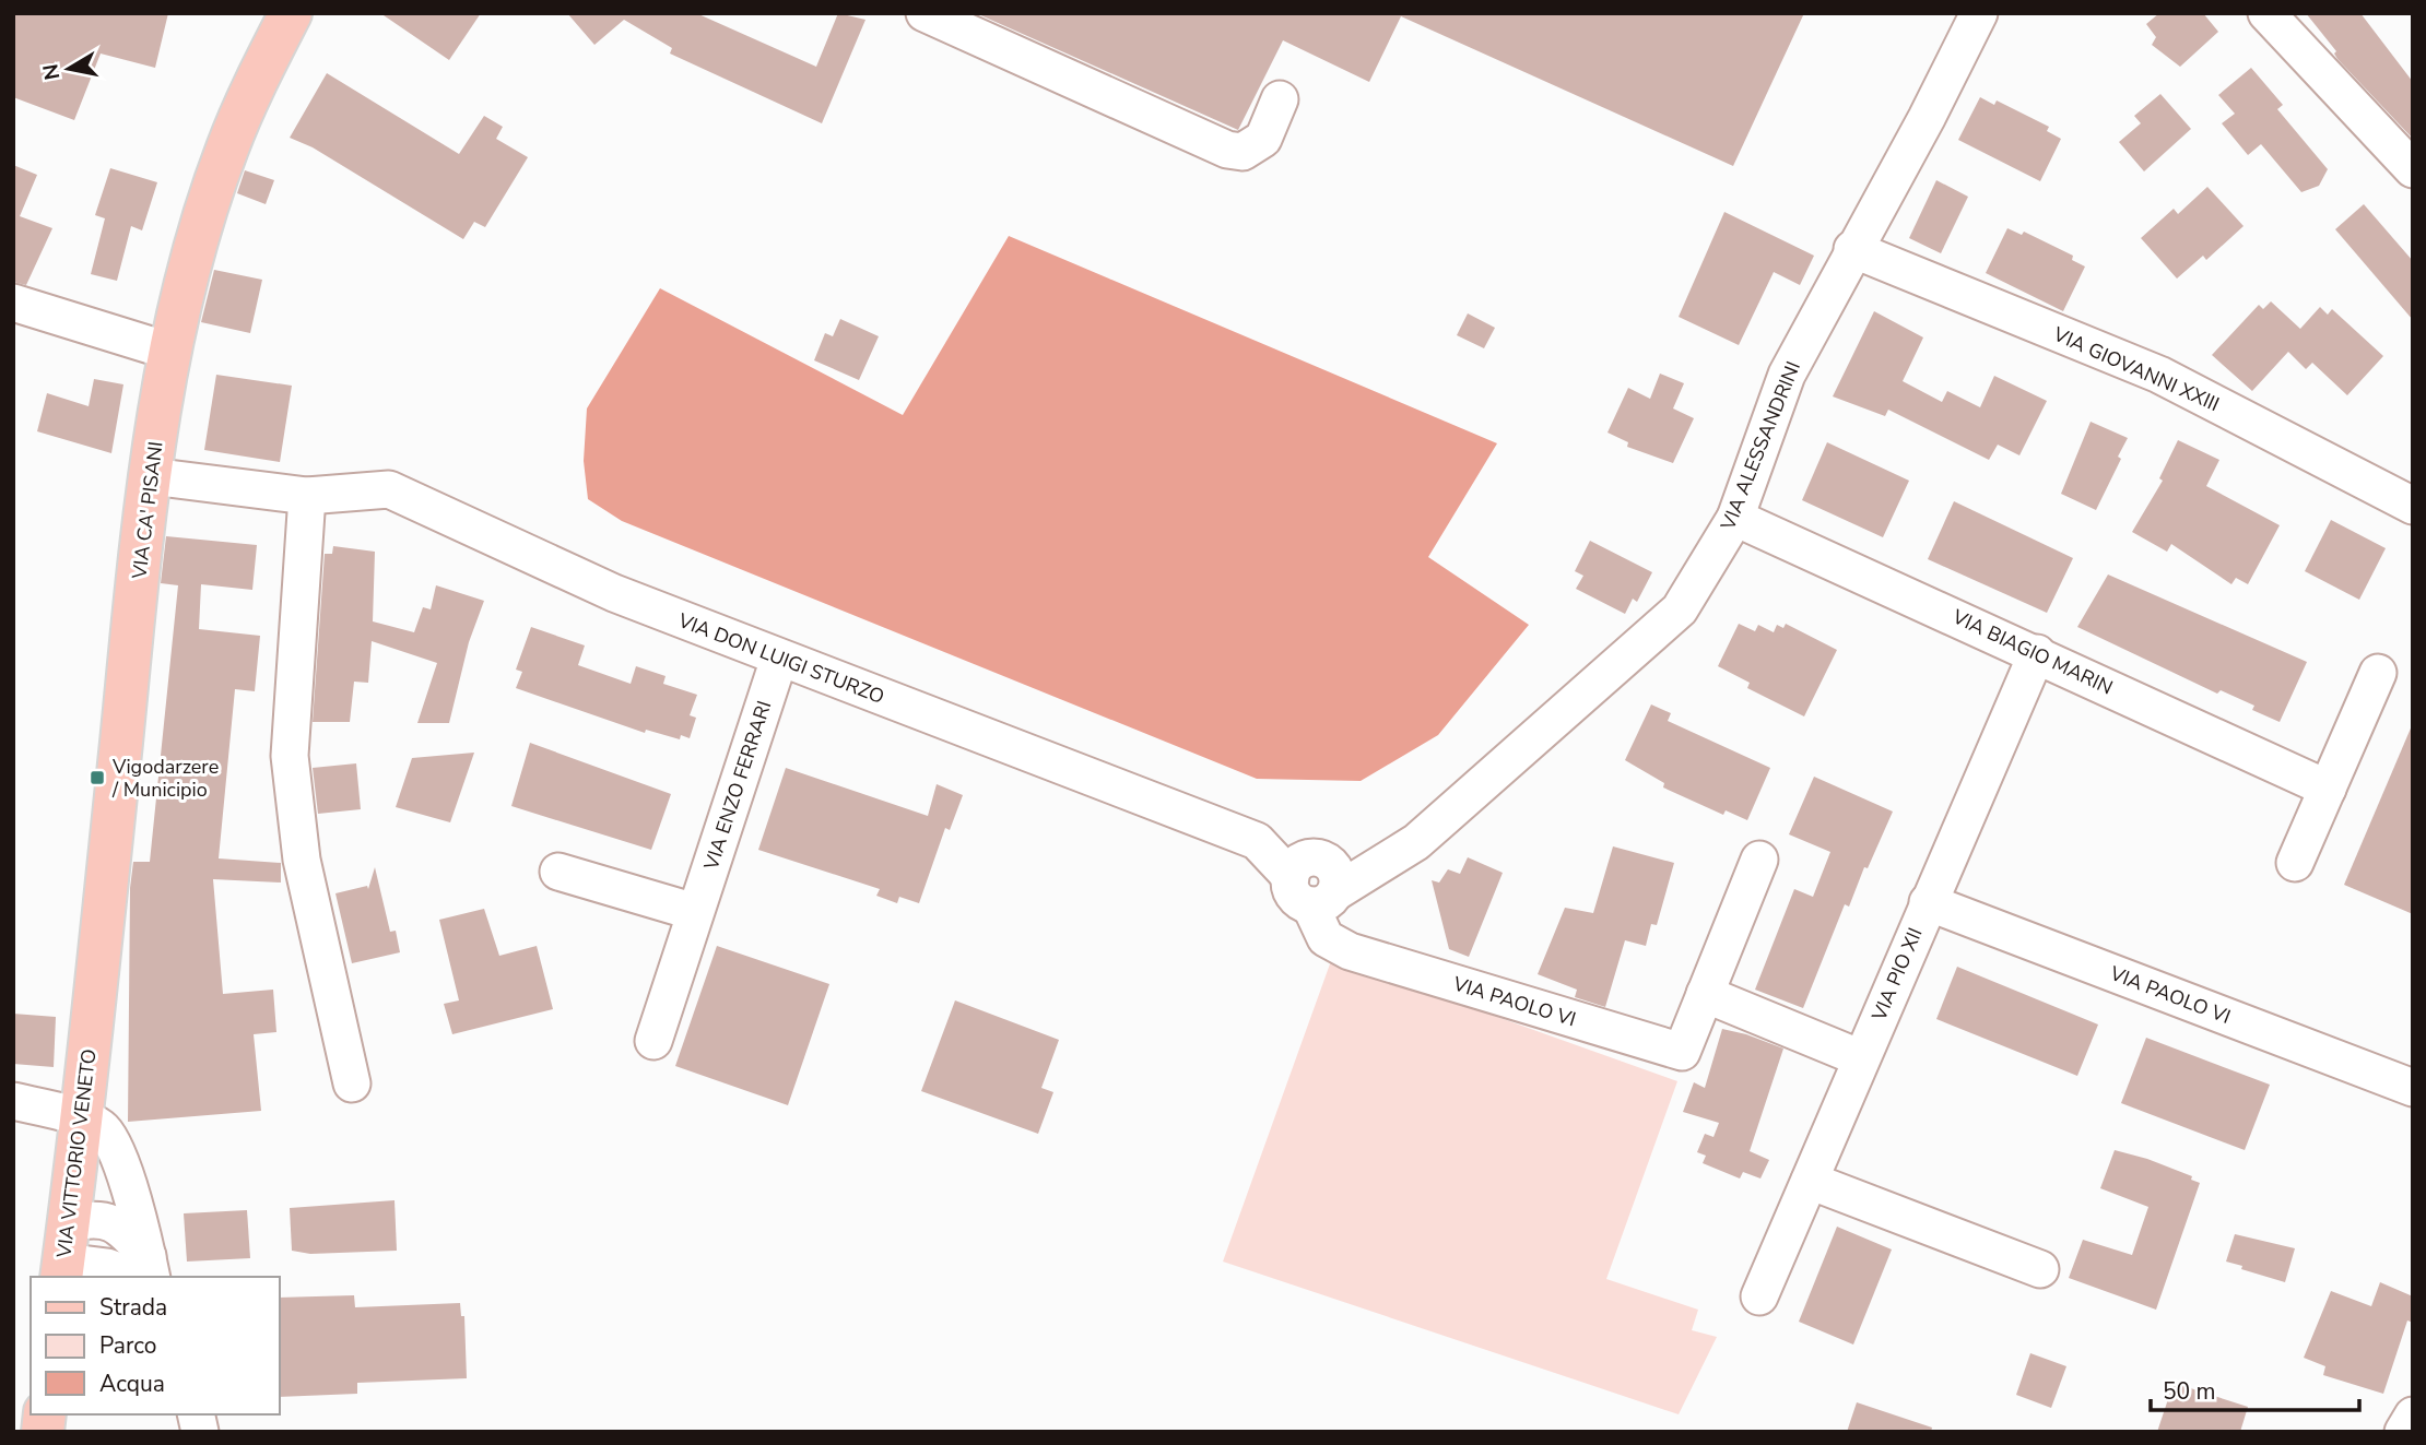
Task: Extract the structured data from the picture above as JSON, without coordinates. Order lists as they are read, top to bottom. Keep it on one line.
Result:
{"streets":{"main road":["VIA CA' PISANI","VIA VITTORIO VENETO"],"street":["VIA GIOVANNI XXIII","VIA ALESSANDRINI","VIA BIAGIO MARIN","VIA DON LUIGI STURZO","VIA ENZO FERRARI","VIA PIO XII","VIA PAOLO VI"]},"crossings":[["VIA GIOVANNI XXIII","VIA ALESSANDRINI"],["VIA ALESSANDRINI","VIA BIAGIO MARIN"],["VIA ALESSANDRINI","VIA DON LUIGI STURZO"],["VIA ALESSANDRINI","VIA PAOLO VI"],["VIA CA' PISANI","VIA DON LUIGI STURZO"],["VIA CA' PISANI","VIA VITTORIO VENETO"],["VIA BIAGIO MARIN","VIA PIO XII"],["VIA DON LUIGI STURZO","VIA ENZO FERRARI"],["VIA DON LUIGI STURZO","VIA PAOLO VI"],["VIA PIO XII","VIA PAOLO VI"]],"places":{"transit":["Vigodarzere / Municipio"]},"legend":["Strada","Parco","Acqua"],"scale_bar":"50 m","north":"left"}
